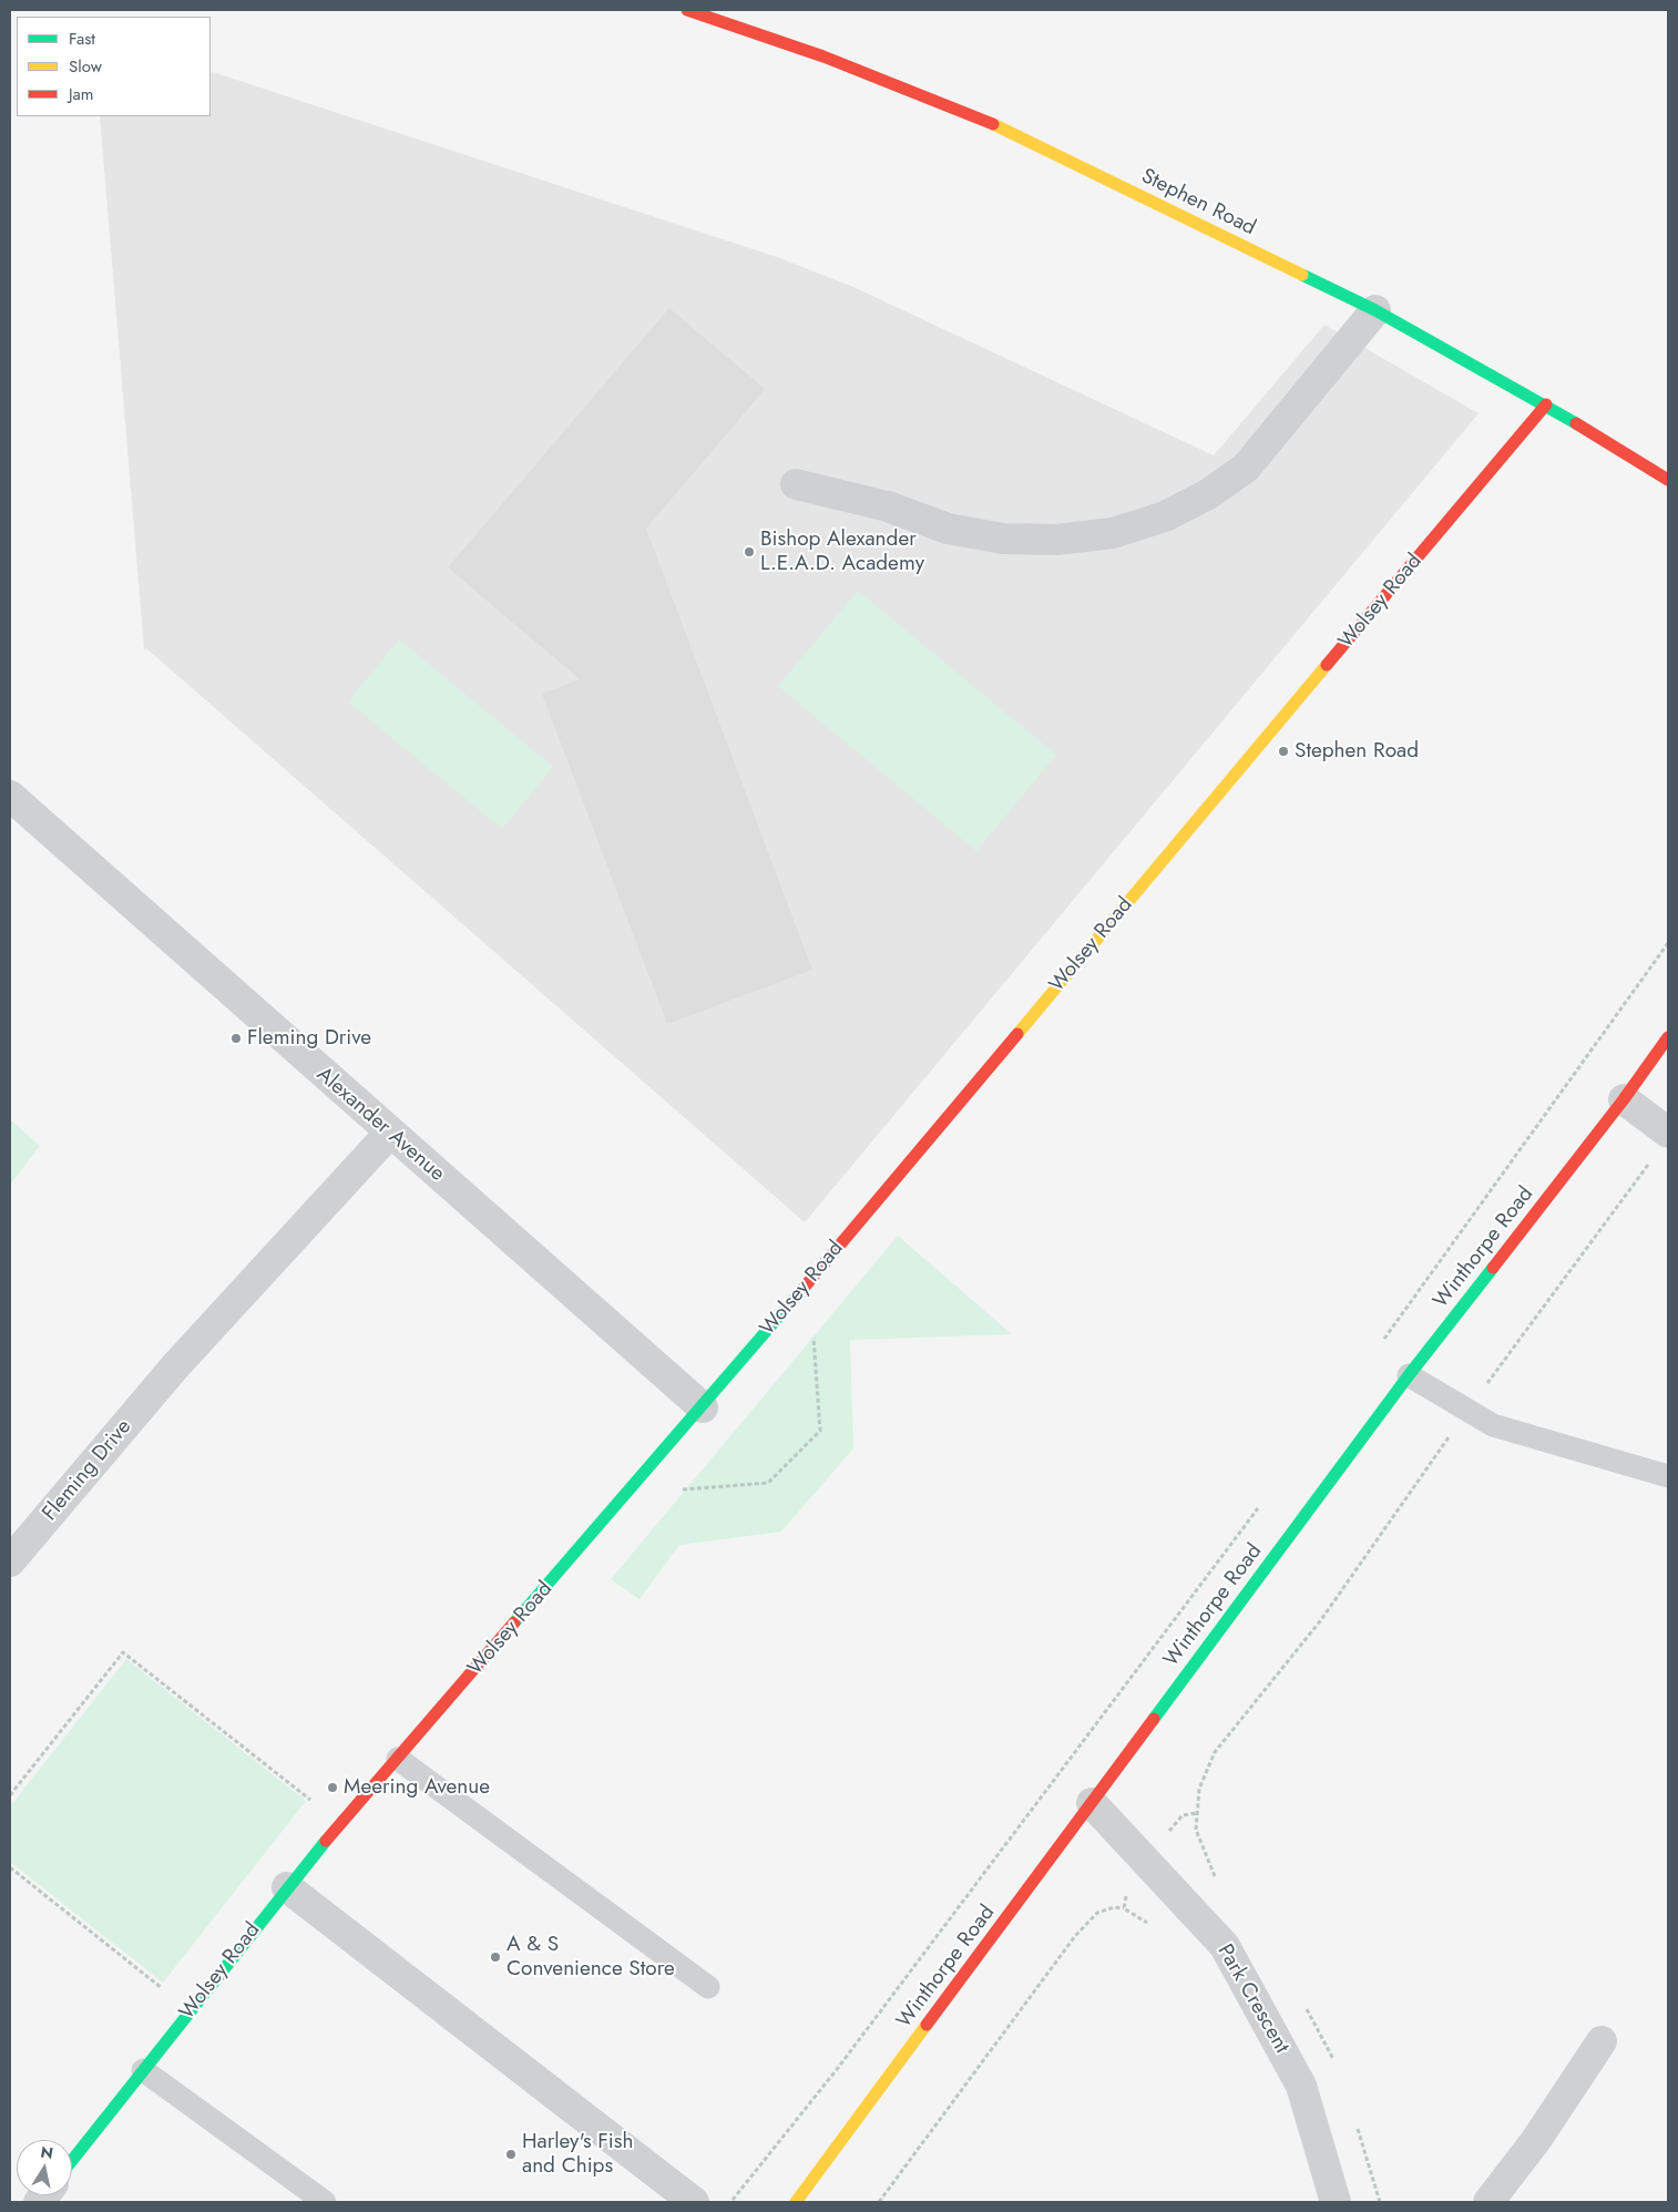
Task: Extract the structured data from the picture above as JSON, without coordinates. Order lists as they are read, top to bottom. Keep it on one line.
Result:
{"streets":{"street":["Stephen Road","Wolsey Road","Alexander Avenue","Winthorpe Road","Fleming Drive","Park Crescent"]},"crossings":[["Stephen Road","Wolsey Road"],["Wolsey Road","Alexander Avenue"],["Alexander Avenue","Fleming Drive"],["Winthorpe Road","Park Crescent"]],"places":["Bishop Alexander L.E.A.D. Academy","Stephen Road","Fleming Drive","Meering Avenue","A & S Convenience Store","Harley's Fish and Chips"],"legend":["Fast","Slow","Jam"],"north":"top"}
